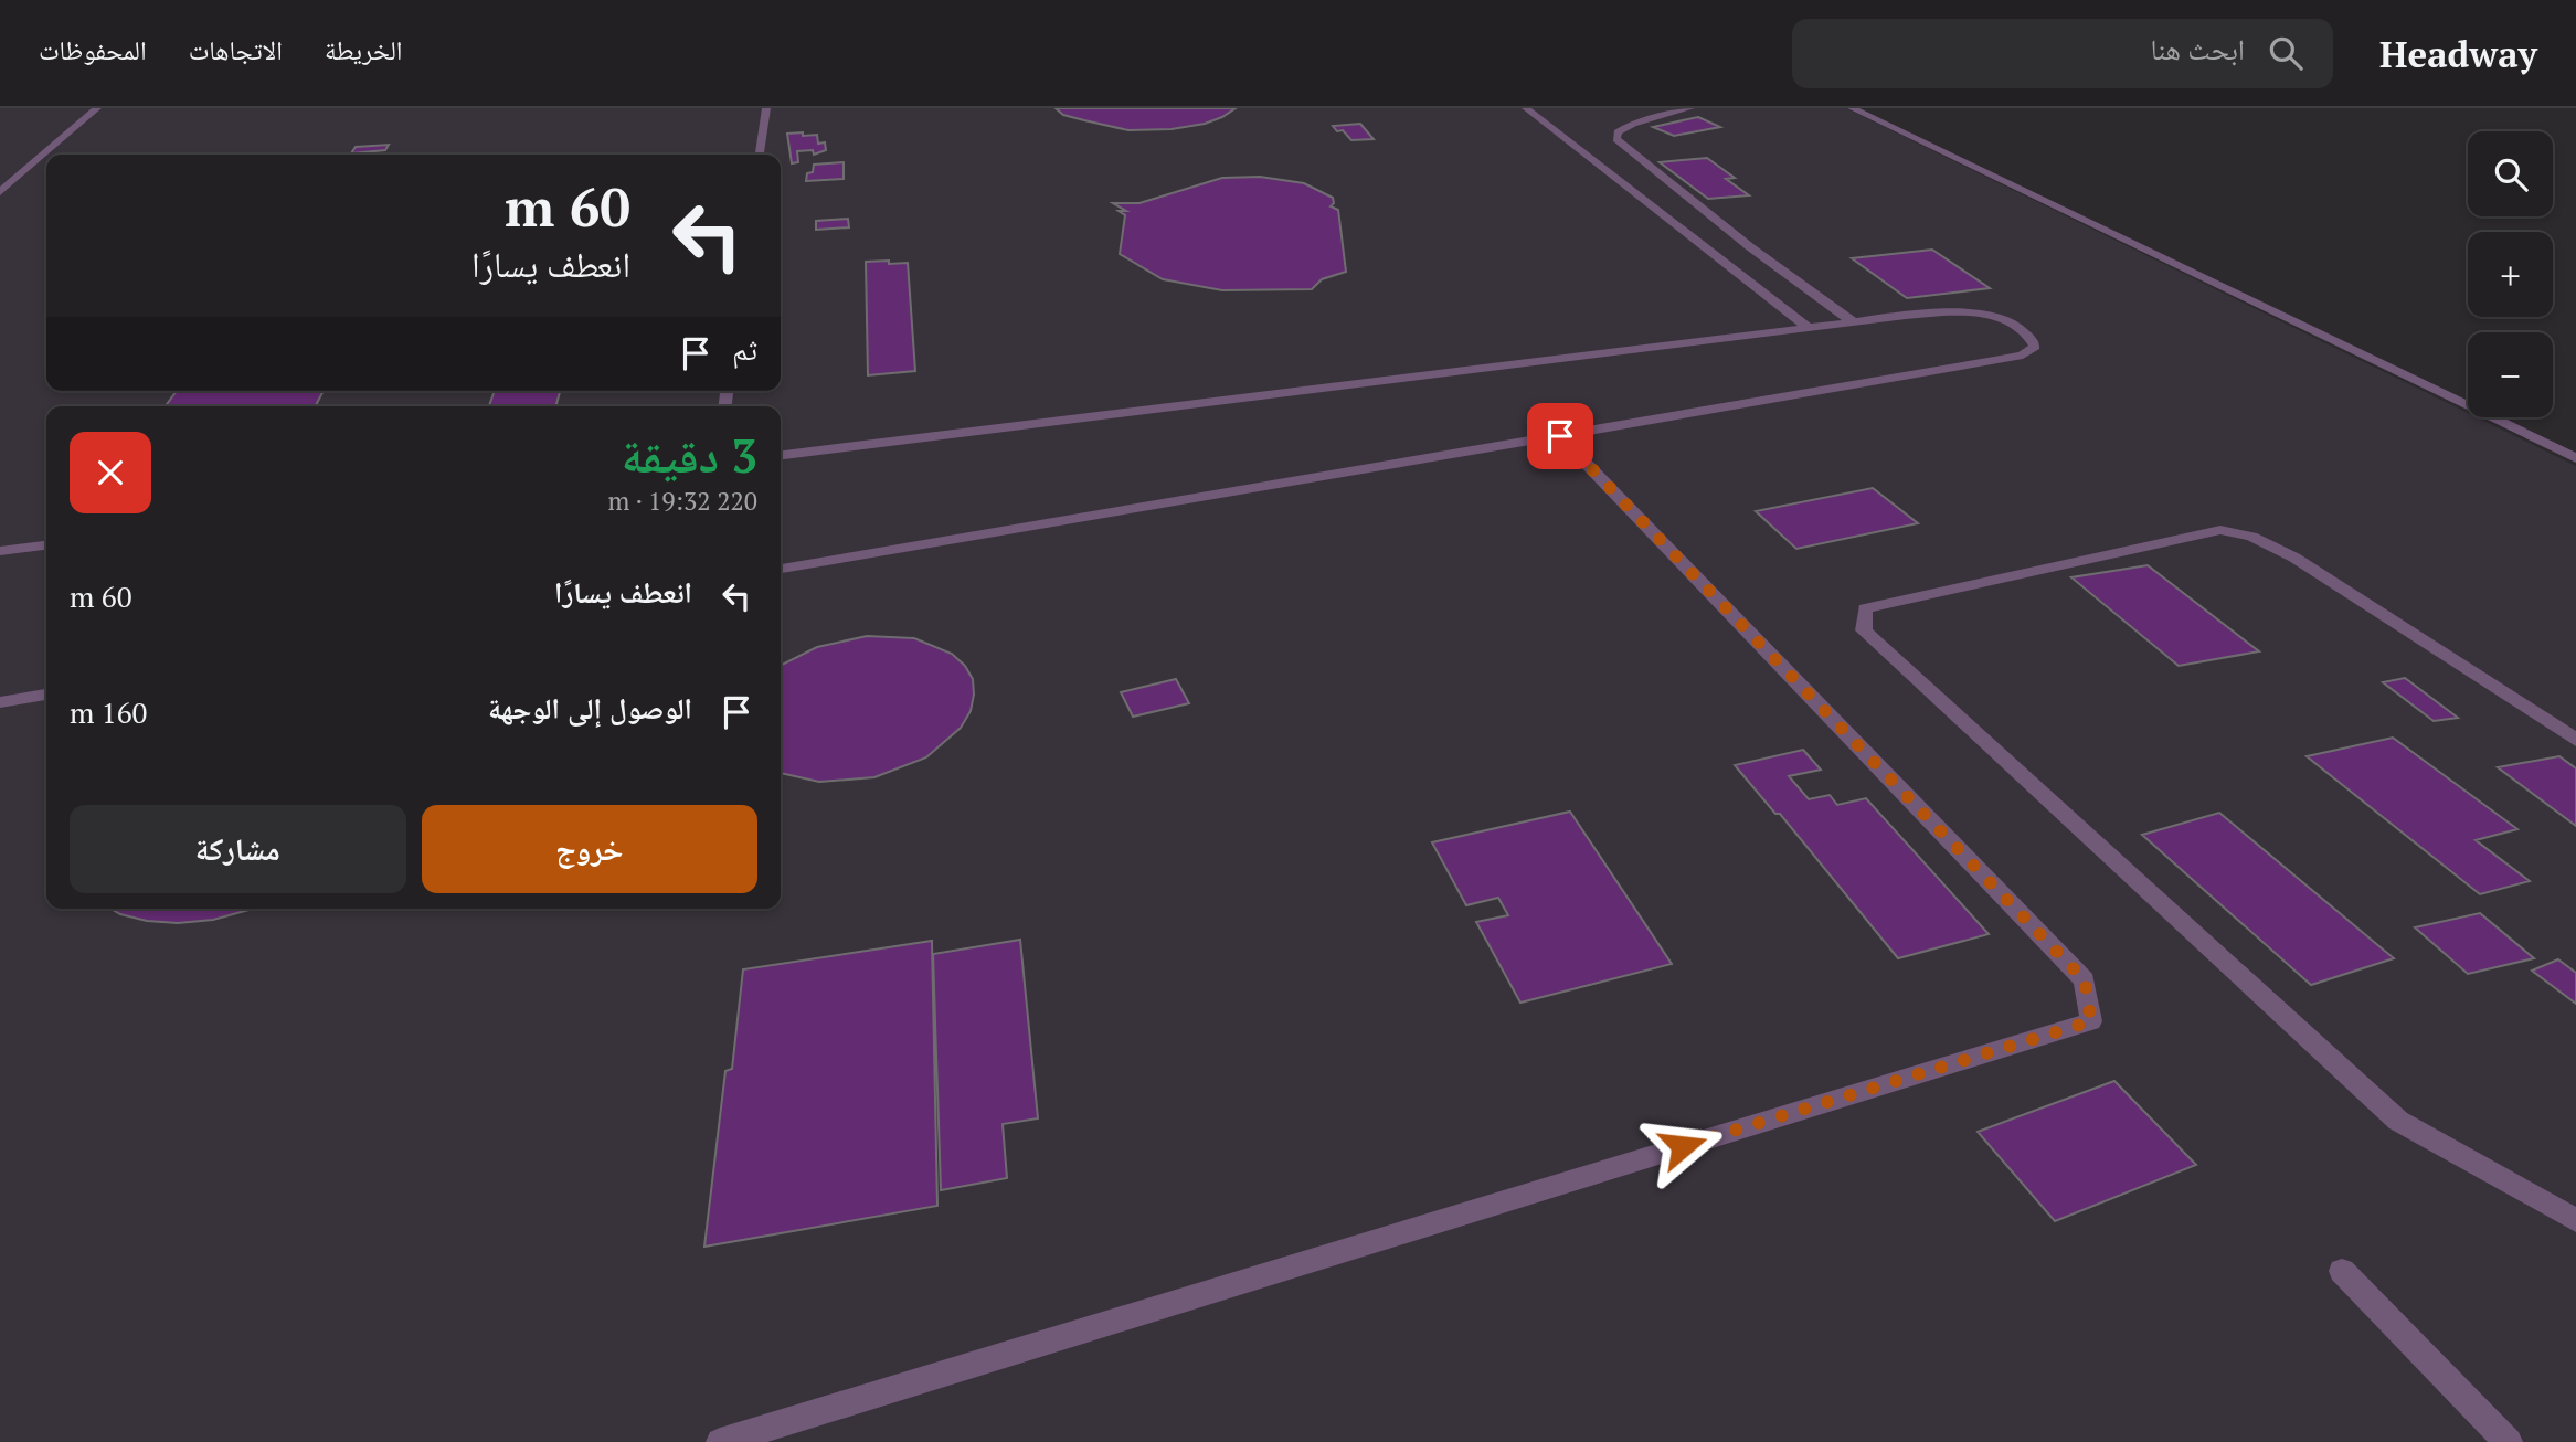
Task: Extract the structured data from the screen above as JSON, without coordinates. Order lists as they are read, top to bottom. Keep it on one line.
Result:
{"page":{"header":"Headway","search":"ابحث هنا","nav":["الخريطة","الاتجاهات","المحفوظات"],"map_buttons":["+","−"],"turn":["60 m","انعطف يسارًا"],"then":"ثم","heading":["3 دقيقة","220 m · 19:32"],"list":[{"name":"انعطف يسارًا","value":"60 m"},{"name":"الوصول إلى الوجهة","value":"160 m"}],"buttons":["خروج","مشاركة"]}}
